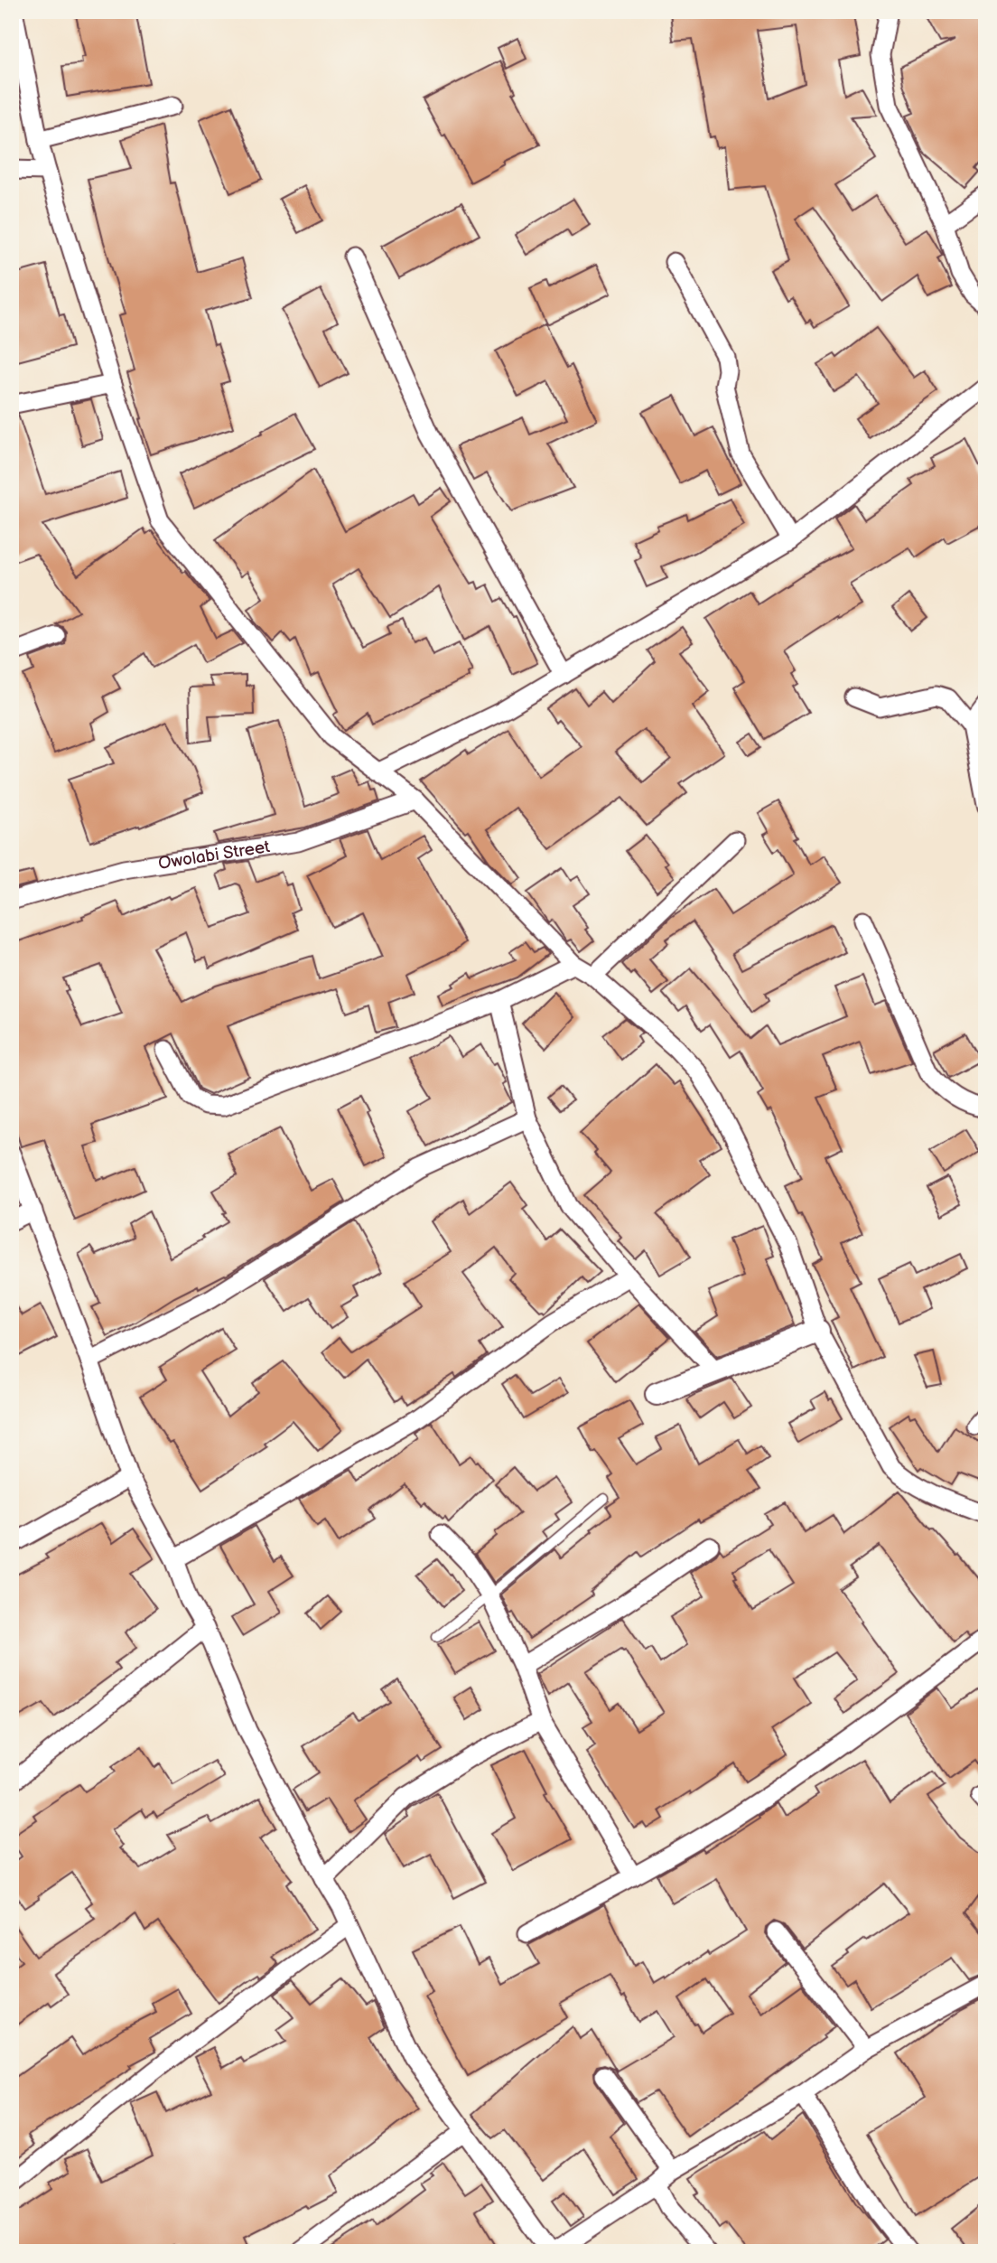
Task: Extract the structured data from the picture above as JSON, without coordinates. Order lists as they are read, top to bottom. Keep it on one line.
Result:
{"streets":{"street":["Owolabi Street"]}}
